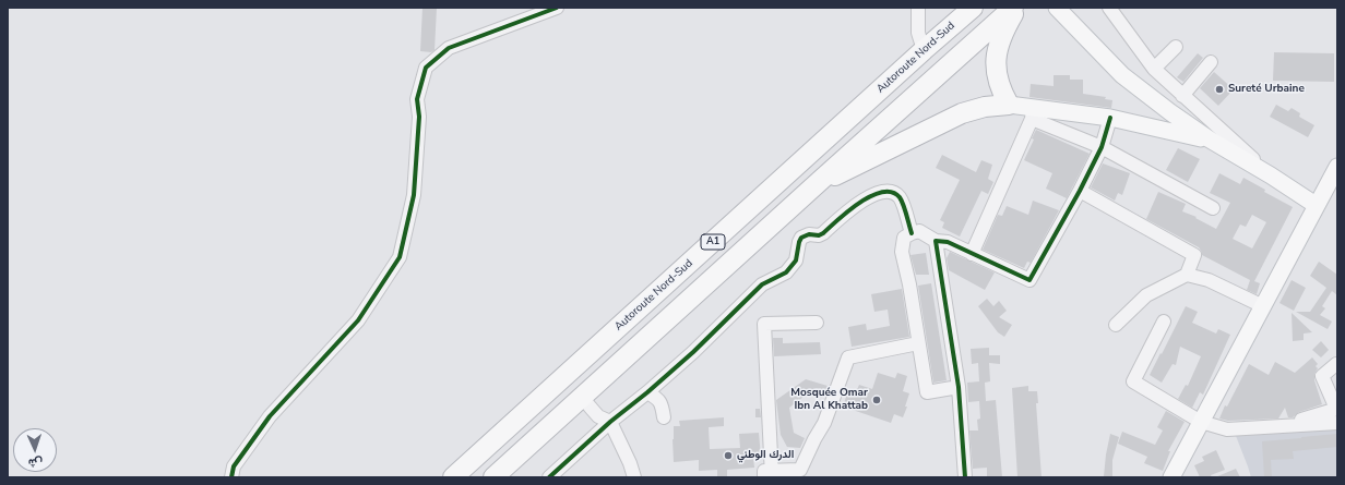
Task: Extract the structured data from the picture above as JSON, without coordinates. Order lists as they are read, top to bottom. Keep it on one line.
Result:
{"streets":{"highway":["Autoroute Nord-Sud","A1"]},"places":["Sureté Urbaine","Mosquée Omar Ibn Al Khattab","الدرك الوطني"],"north":"bottom"}
